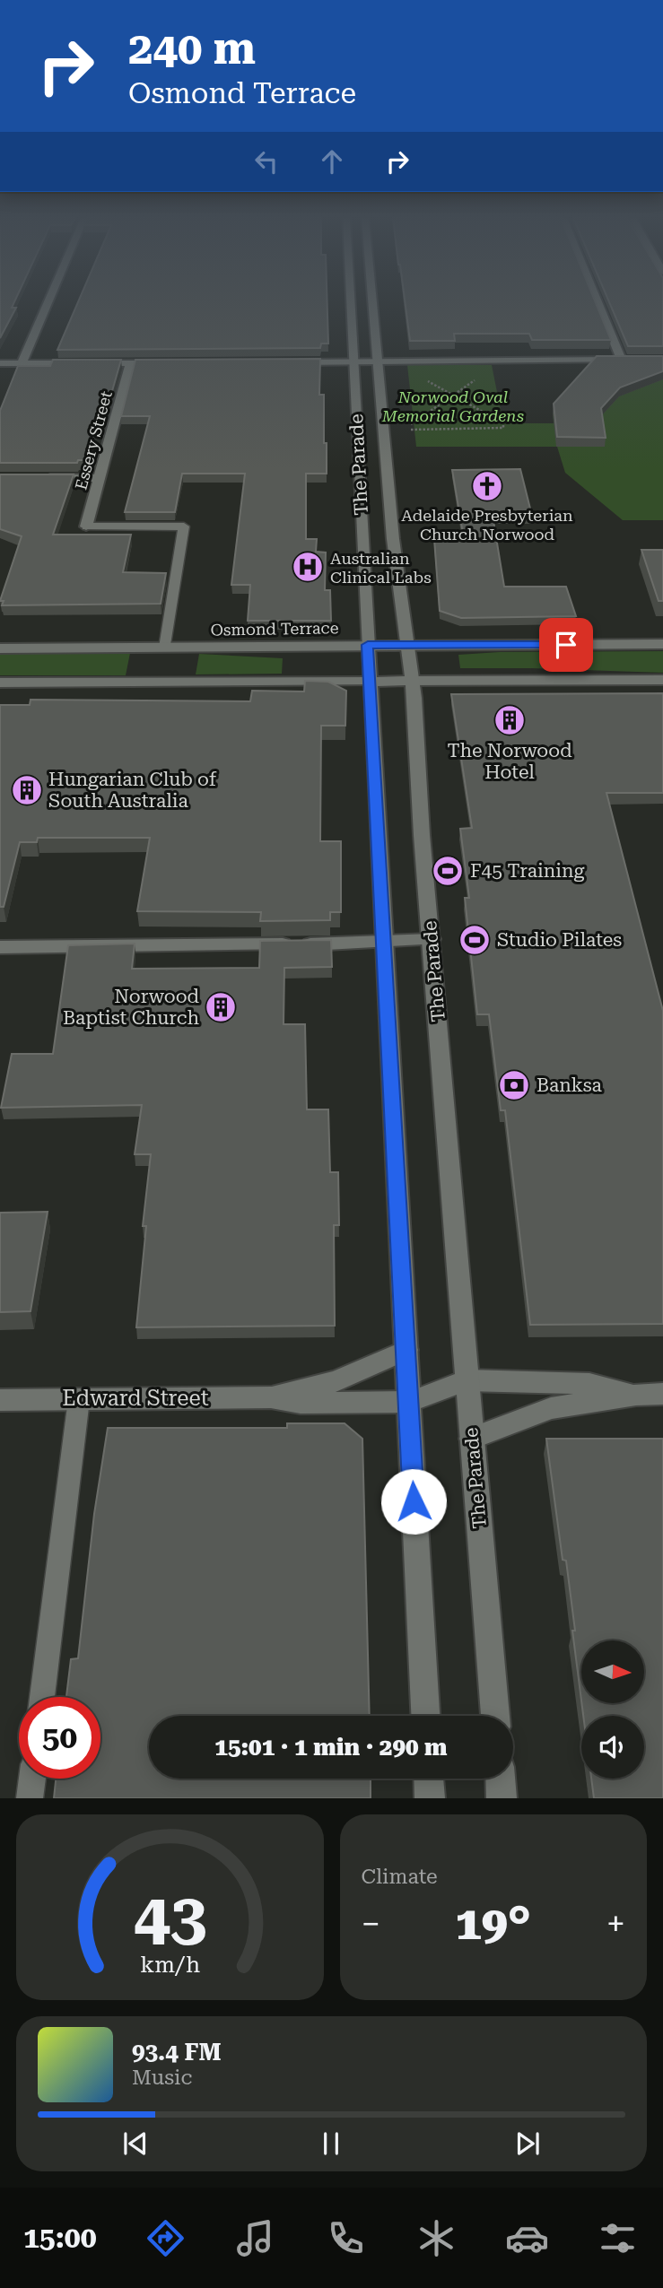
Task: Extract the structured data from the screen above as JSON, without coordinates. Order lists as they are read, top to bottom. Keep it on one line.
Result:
{"streets":{"main road":["The Parade"],"street":["Essery Street","Osmond Terrace","Edward Street"]},"crossings":[["The Parade","Osmond Terrace"],["The Parade","Edward Street"]],"parks":["Norwood Oval Memorial Gardens"],"places":{"church":["Adelaide Presbyterian Church Norwood"],"hospital":["Australian Clinical Labs"],"building":["The Norwood Hotel","Hungarian Club of South Australia","Norwood Baptist Church"],"sports":["F45 Training","Studio Pilates"],"bank":["Banksa"]},"north":"right","page":{"turn":["240 m","Osmond Terrace"],"limit":"50","trip":"15:01 · 1 min · 290 m","tile":"Climate","heat":["−","19°","+"],"song":["93.4 FM","Music"],"tabs":"15:00","gauge":["43","km/h"]}}
